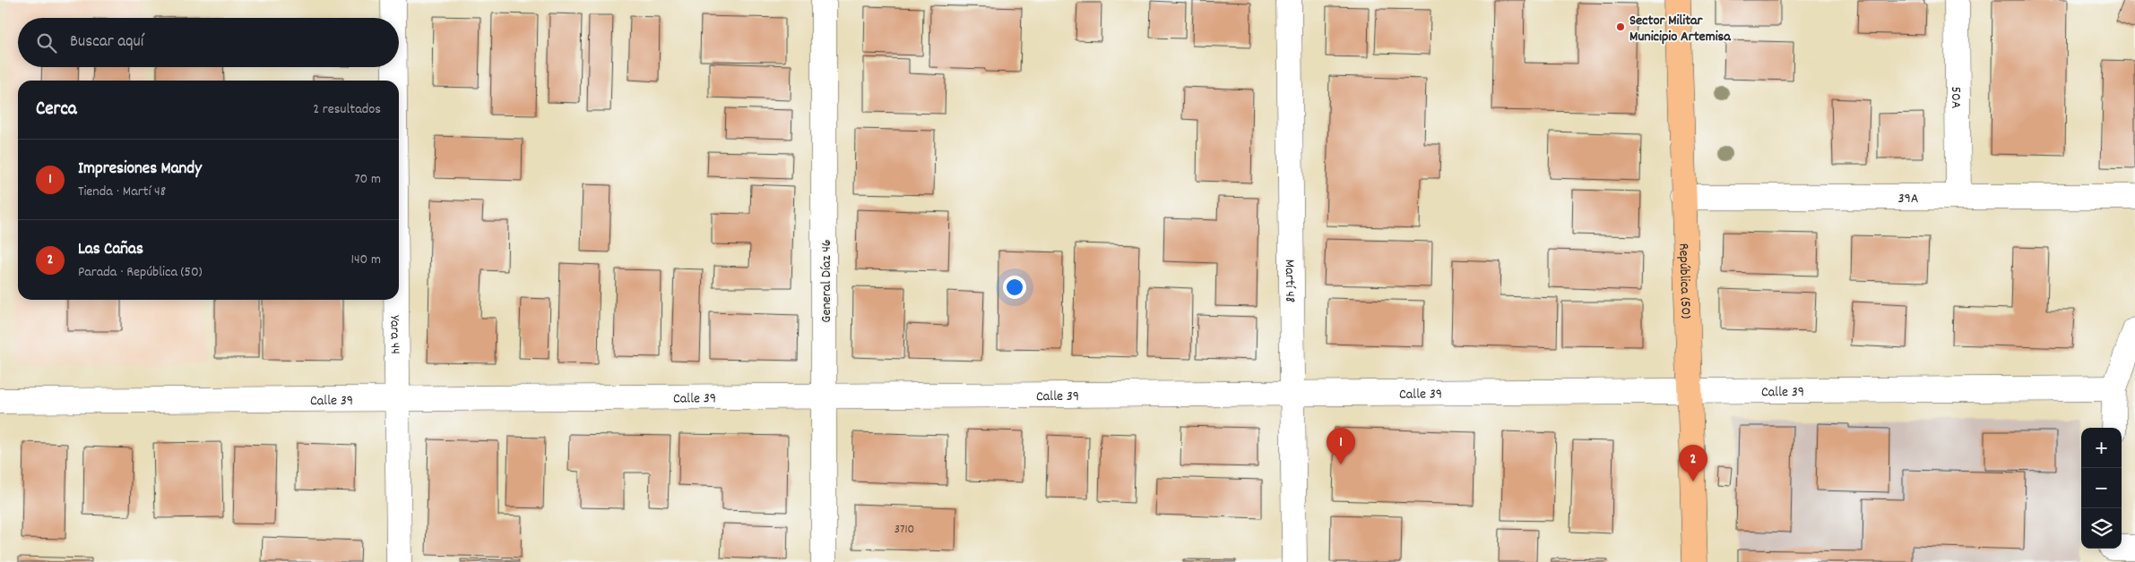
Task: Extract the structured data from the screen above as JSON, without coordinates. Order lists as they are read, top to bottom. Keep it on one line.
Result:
{"streets":{"main road":["República (50)"],"street":["50A","39A","General Díaz 46","Martí 48","Yara 44","Calle 39"]},"crossings":[["50A","39A"],["39A","República (50)"],["General Díaz 46","Calle 39"],["Martí 48","Calle 39"],["República (50)","Calle 39"],["Yara 44","Calle 39"]],"places":["Sector Militar Municipio Artemisa"],"house_numbers":["3710"],"page":{"search":"Buscar aquí","heading":["Cerca","2 resultados"],"list":[{"mark":"1","name":"Impresiones Mandy","note":"Tienda · Martí 48","value":"70 m"},{"mark":"2","name":"Las Cañas","note":"Parada · República (50)","value":"140 m"}],"map_buttons":["+","−"],"pins":["1","2"]}}
